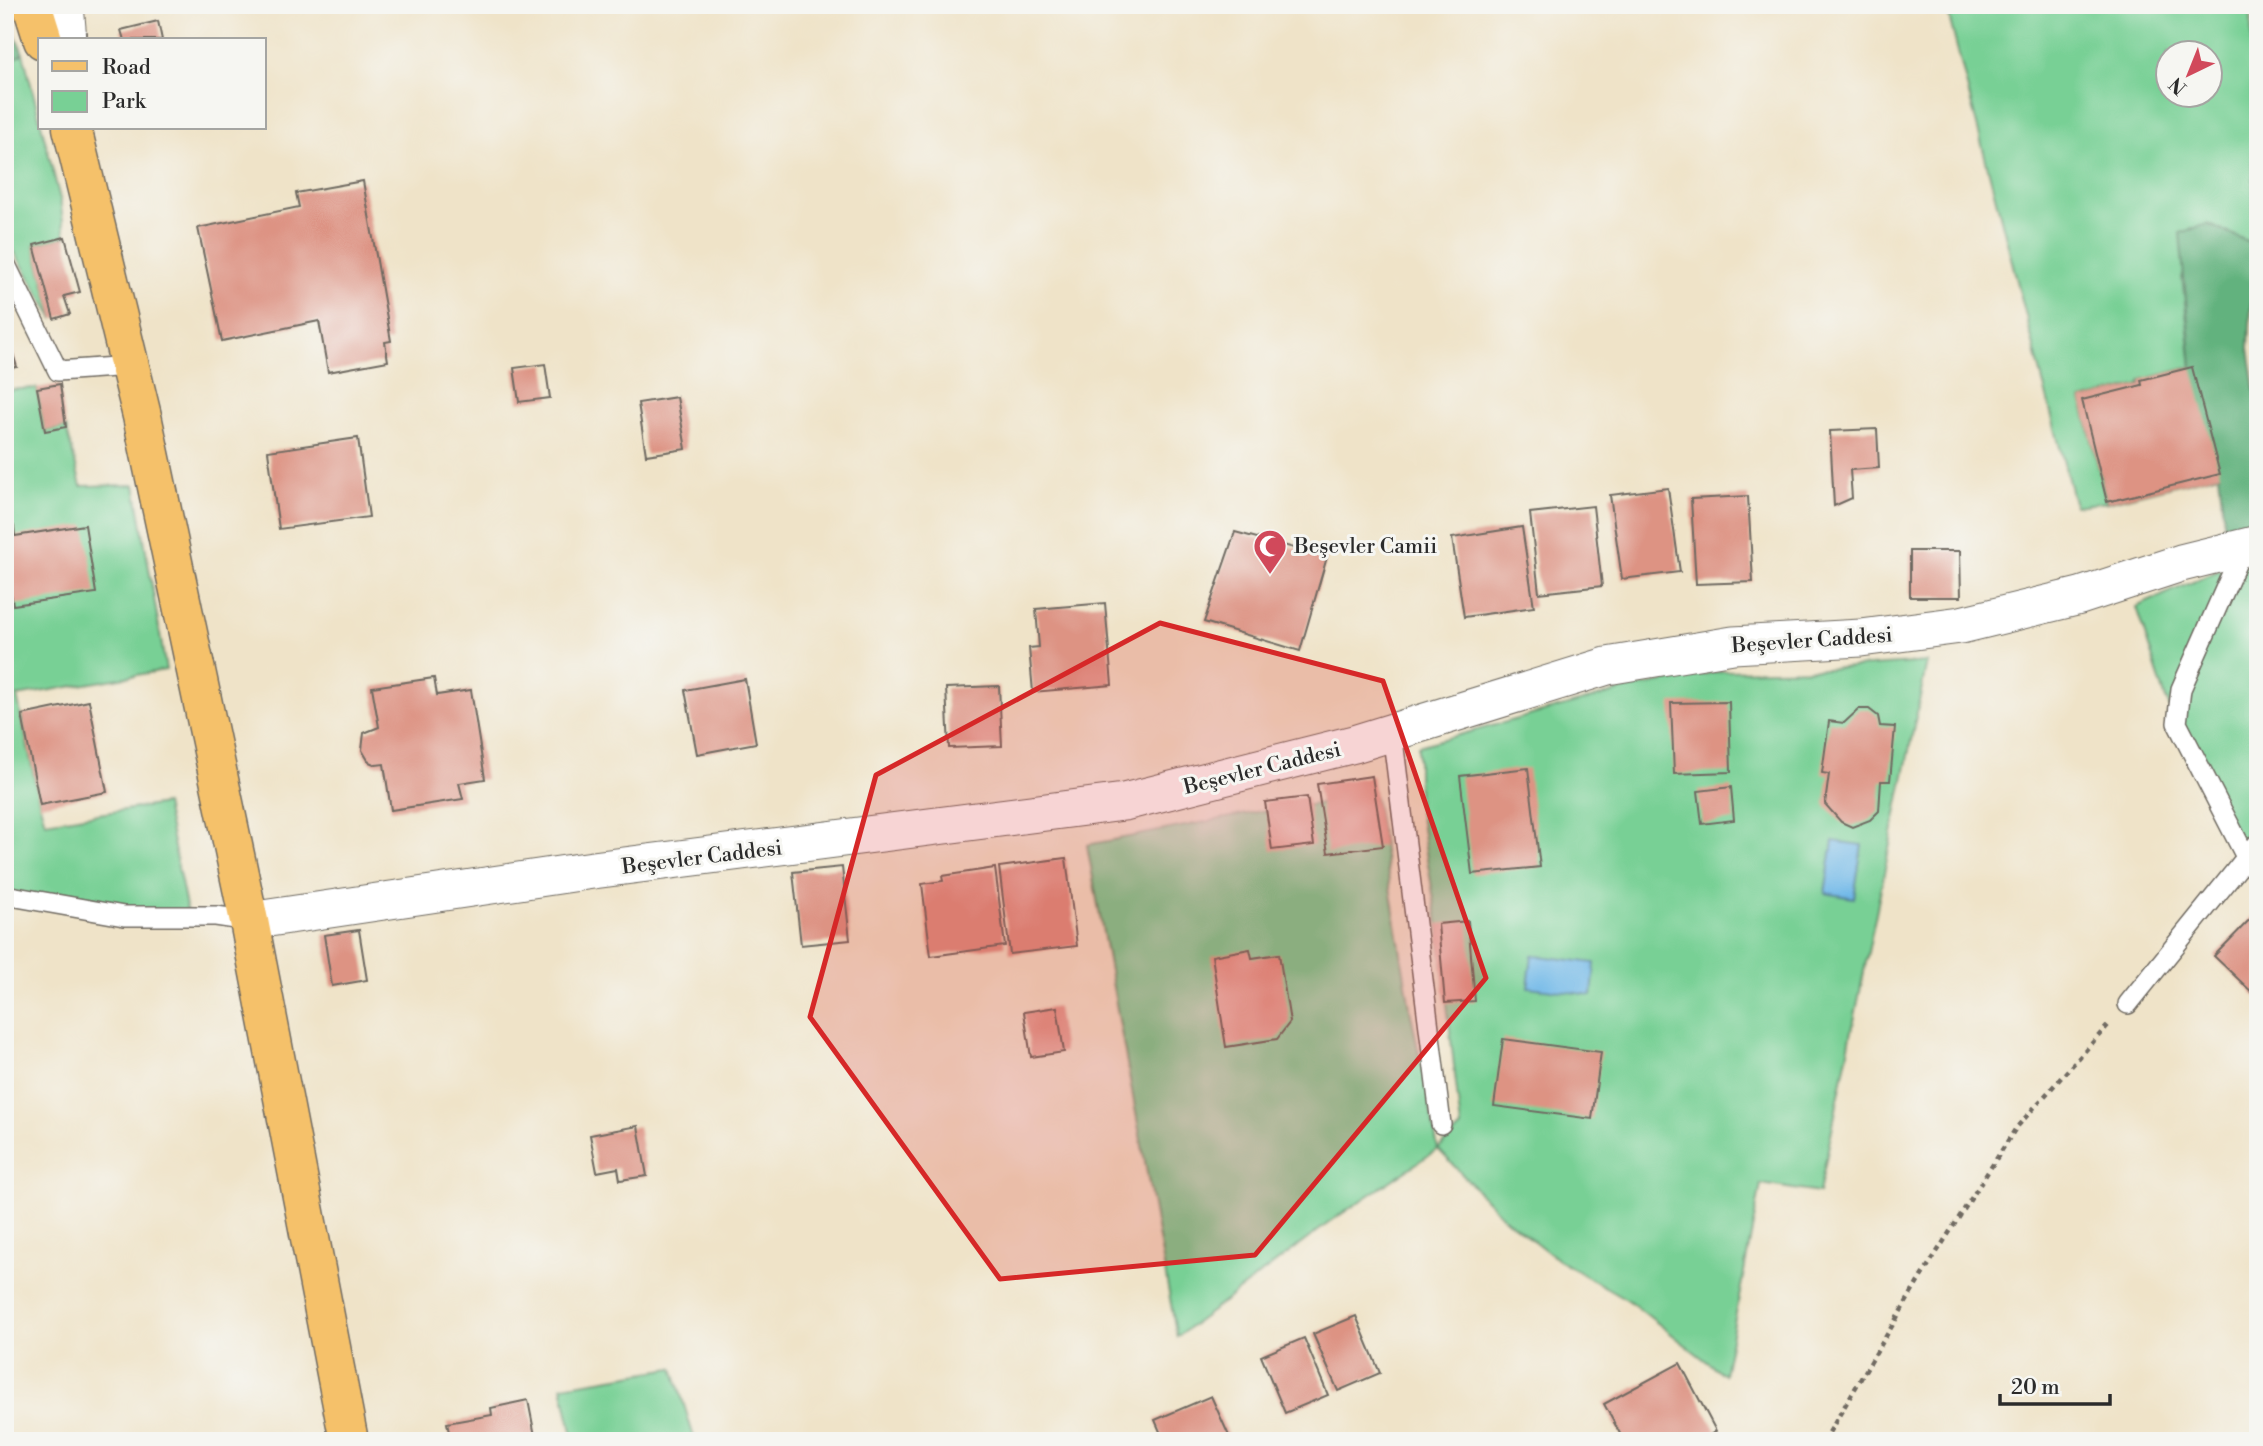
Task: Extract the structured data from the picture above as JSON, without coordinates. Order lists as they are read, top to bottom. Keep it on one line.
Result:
{"streets":{"street":["Beşevler Caddesi"]},"places":{"mosque":["Beşevler Camii"]},"legend":["Road","Park"],"scale_bar":"20 m","north":"bottom left"}
